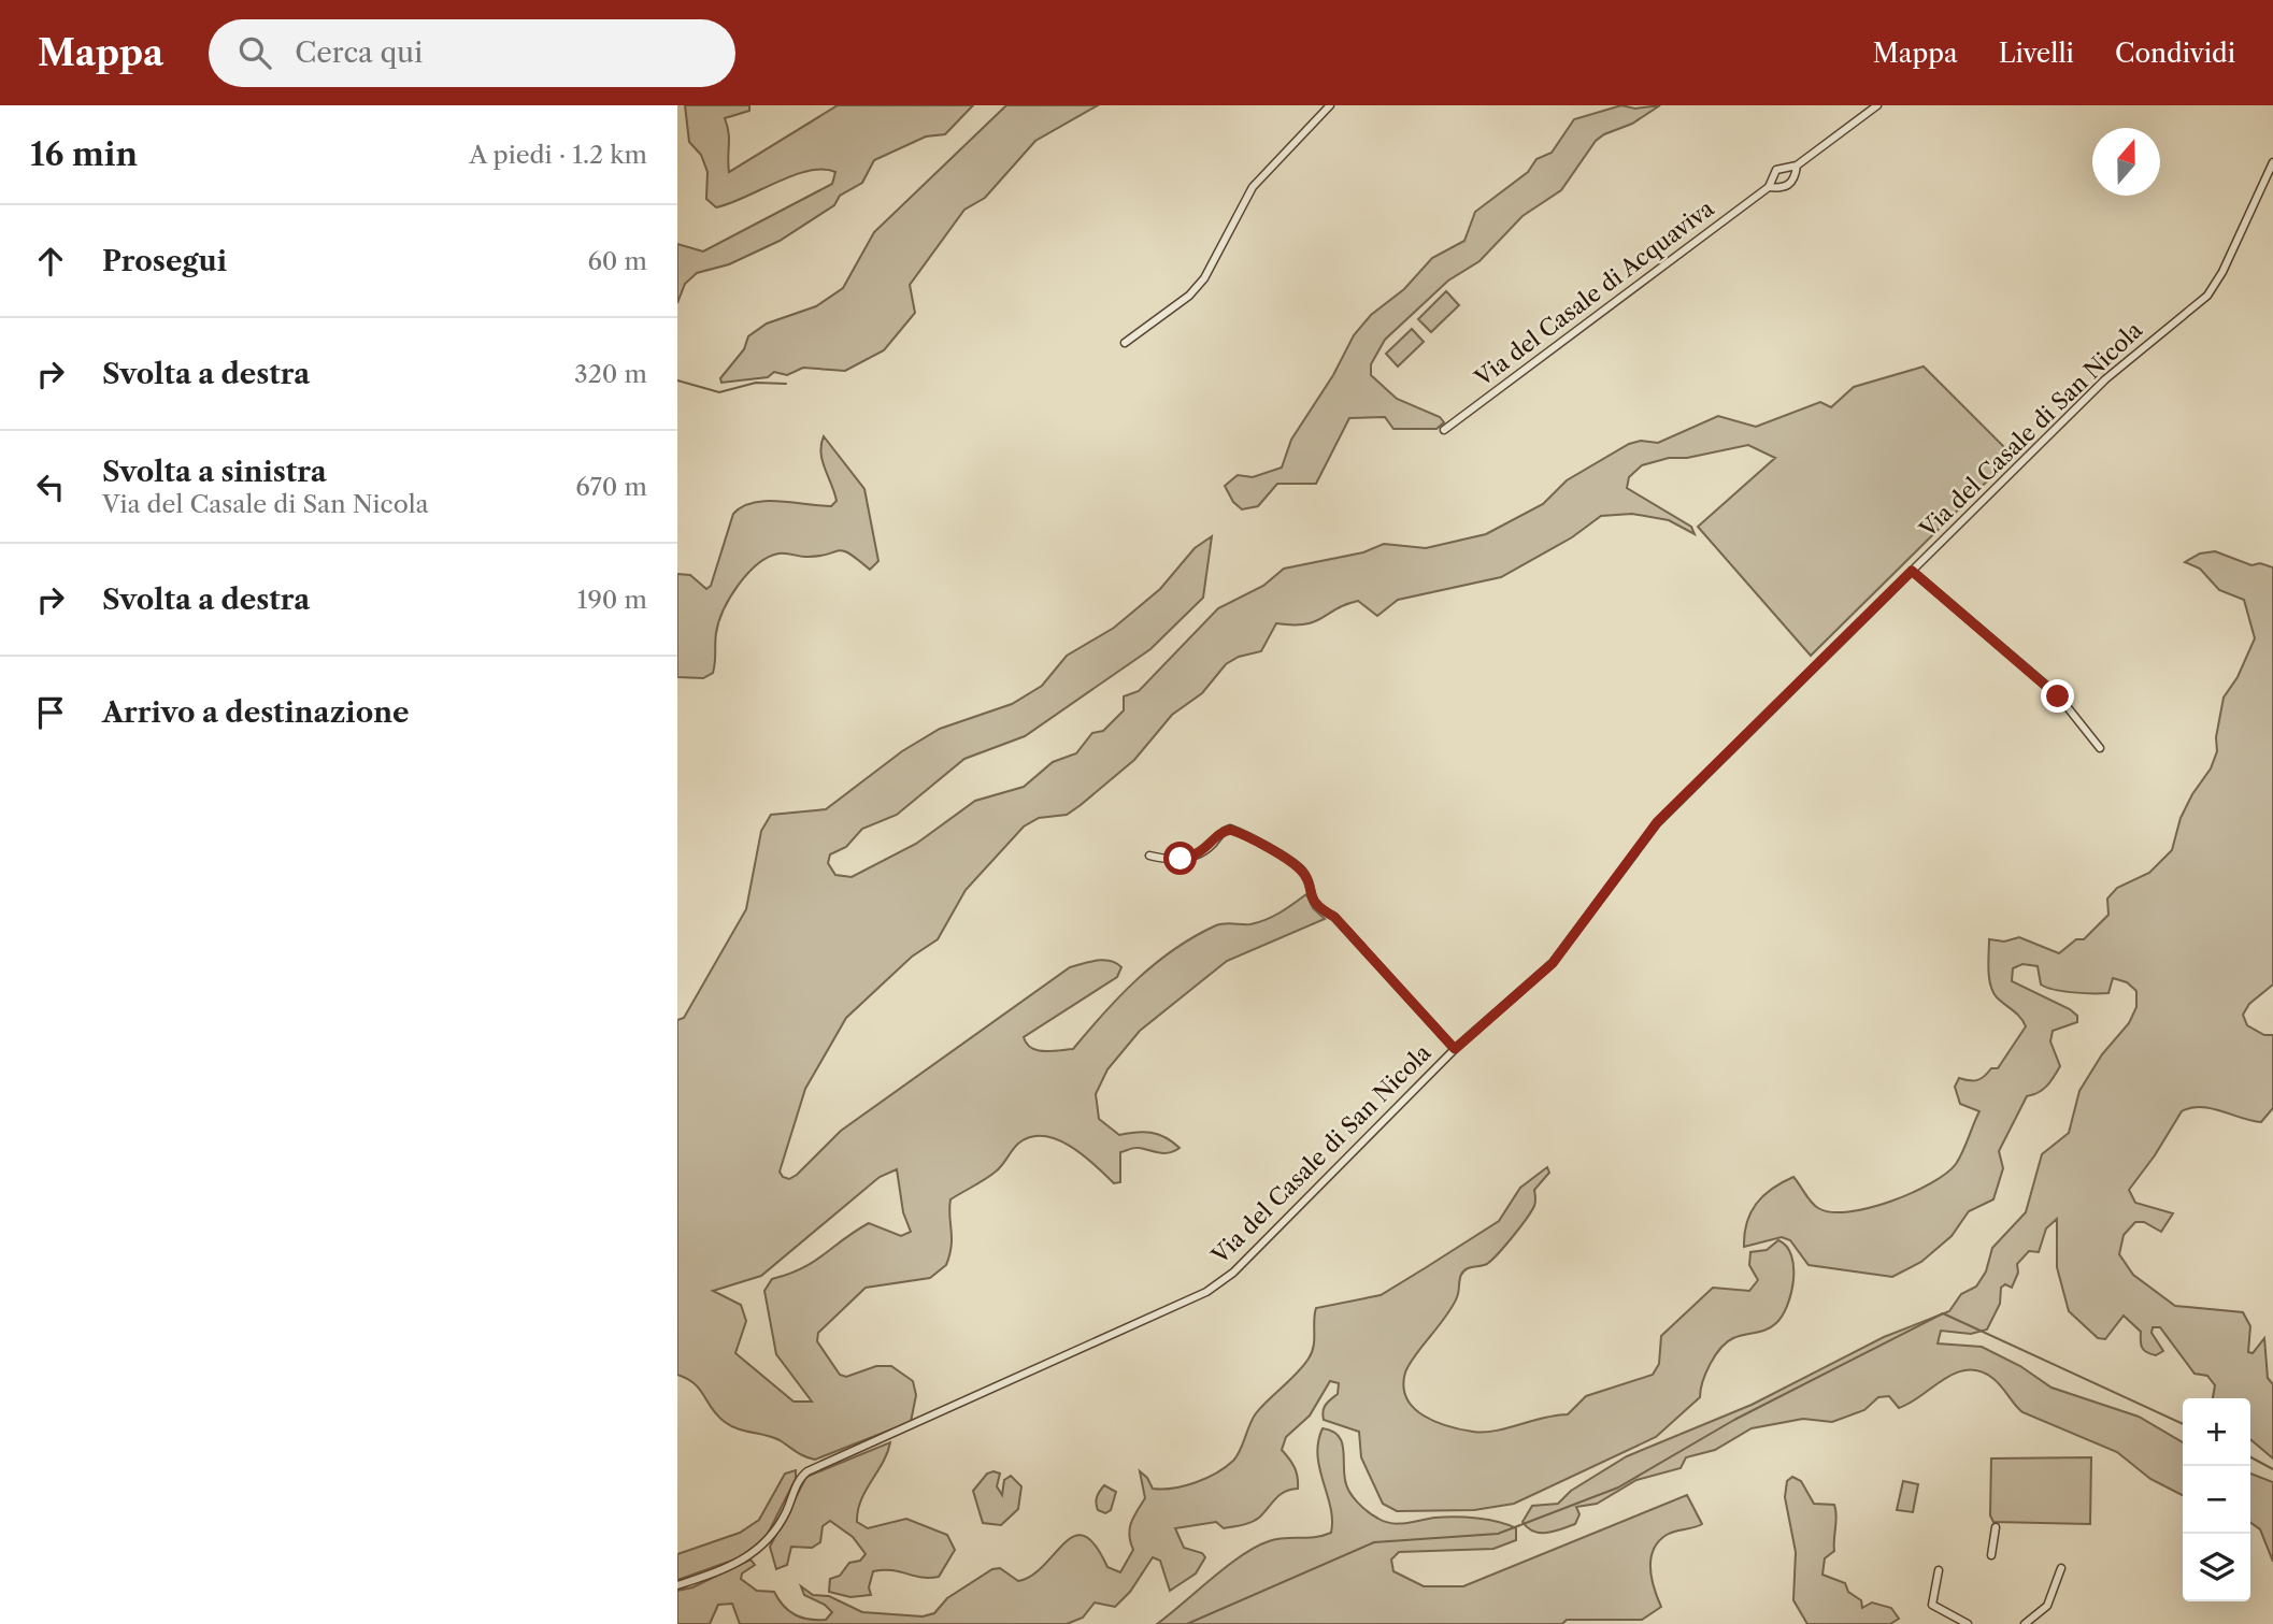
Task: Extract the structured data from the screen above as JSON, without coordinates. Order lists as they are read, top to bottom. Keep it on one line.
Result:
{"streets":{"street":["Via del Casale di Acquaviva","Via del Casale di San Nicola"]},"north":"top","page":{"header":"Mappa","search":"Cerca qui","nav":["Mappa","Livelli","Condividi"],"heading":["16 min","A piedi · 1.2 km"],"list":[["Prosegui","60 m"],["Svolta a destra","320 m"],["Svolta a sinistra","Via del Casale di San Nicola","670 m"],["Svolta a destra","190 m"],"Arrivo a destinazione"],"map_buttons":["+","−"]}}
